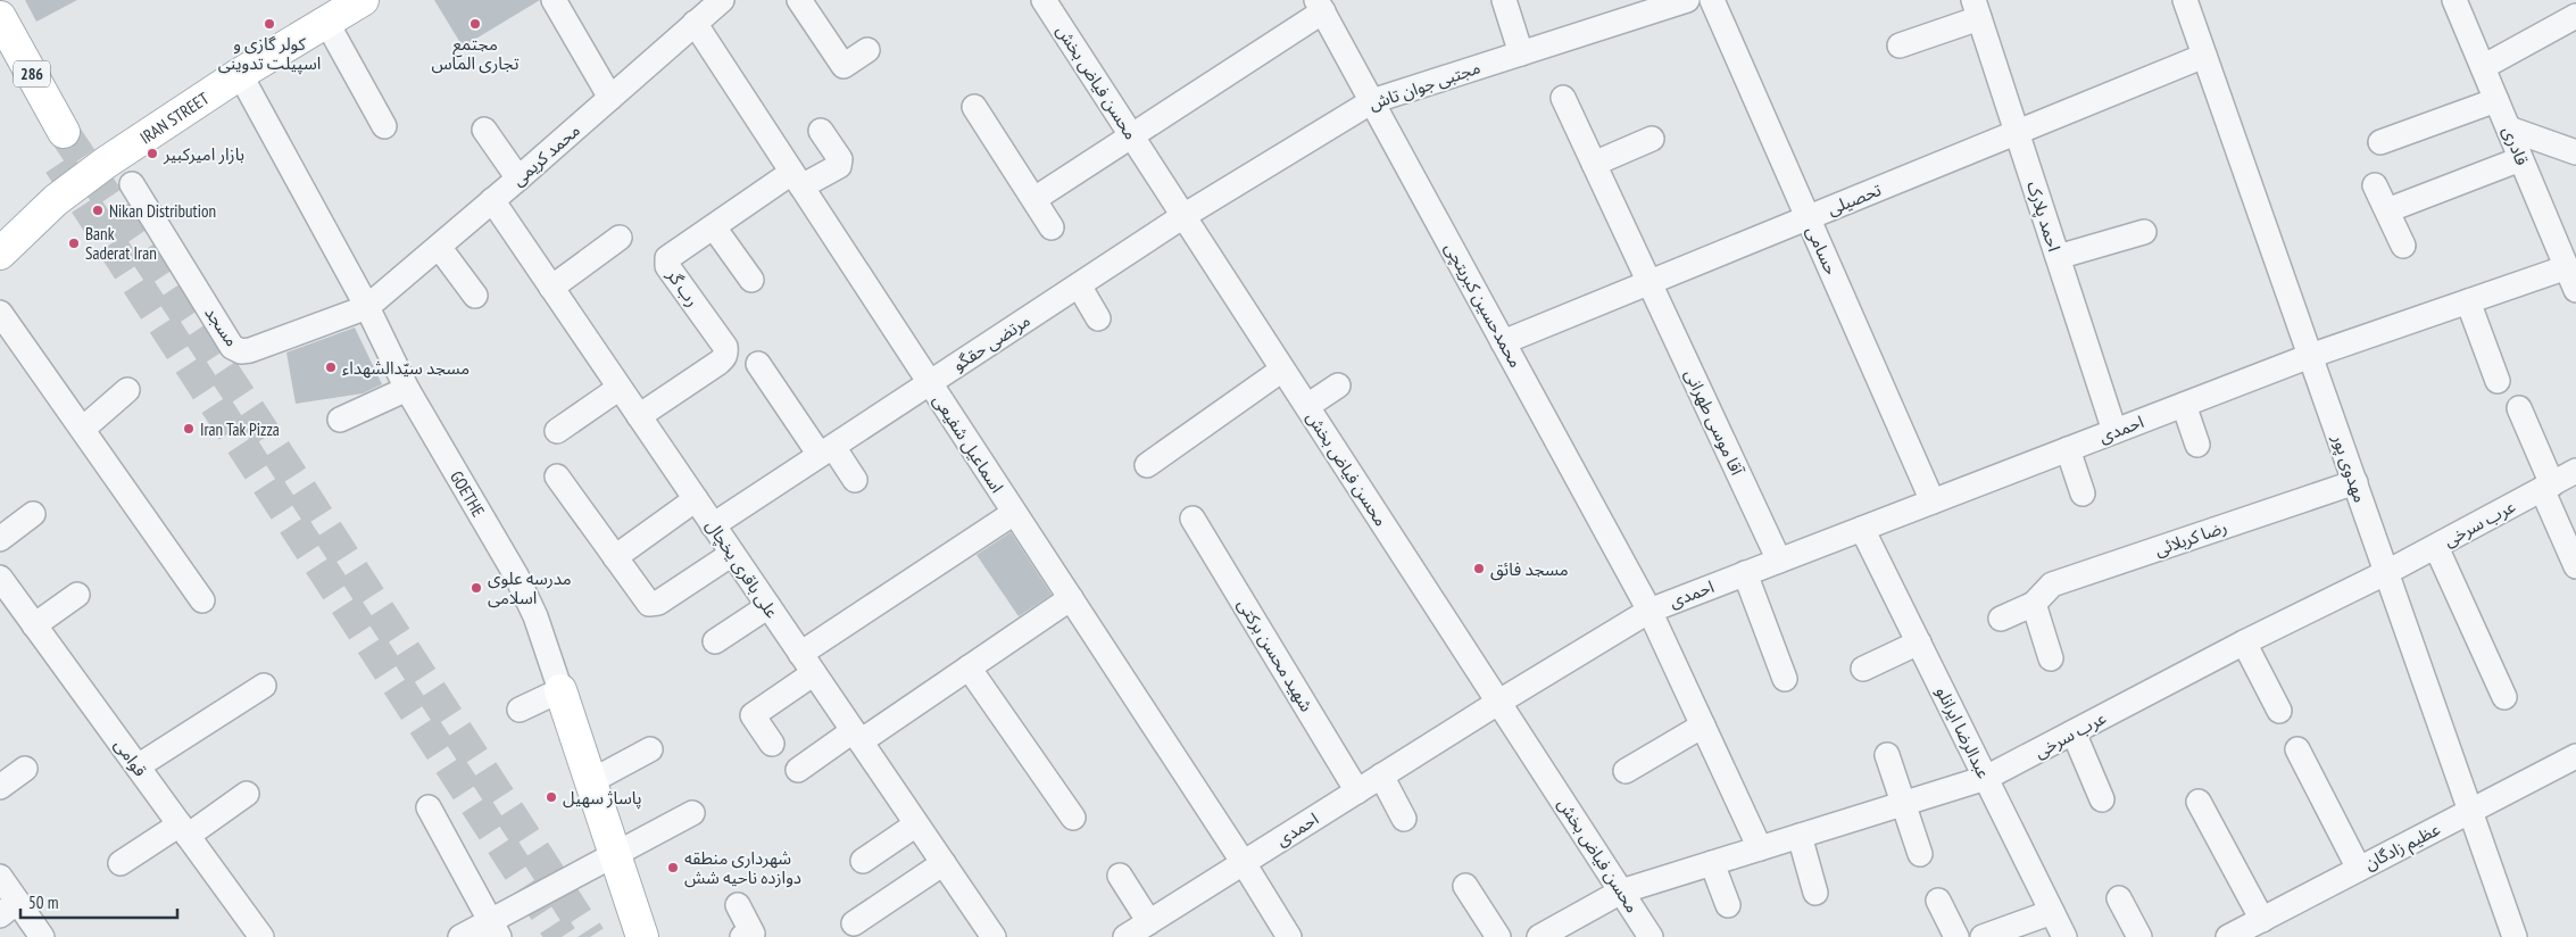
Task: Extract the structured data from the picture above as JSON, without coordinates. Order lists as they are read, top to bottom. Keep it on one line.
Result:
{"streets":{"main road":["286","IRAN STREET","GOETHE"],"street":["محسن فیاض بخش","مجتبی جوان تاش","قادرى","محمد کریمی","تحصیلی","احمد پلارک","حسامی","رب گر","محمدحسین کبریتچی","مسجد","مرتضی حقگو","آقا موسی طهرانی","احمدی","اسماعیل شفیعی","مهدوی پور","عرب سرخی","رضا کربلائی","علی باقری یخچال","شهید محسن برکتی","عبدالرضا ایرانلو","قوامی","عظیم زادگان"]},"crossings":[["محسن فیاض بخش","مجتبی جوان تاش"],["محسن فیاض بخش","مرتضی حقگو"],["محسن فیاض بخش","احمدی"],["محسن فیاض بخش","عرب سرخی"],["مجتبی جوان تاش","محمدحسین کبریتچی"],["مجتبی جوان تاش","مرتضی حقگو"],["IRAN STREET","GOETHE"],["قادرى","احمدی"],["محمد کریمی","مسجد"],["محمد کریمی","اسماعیل شفیعی"],["محمد کریمی","GOETHE"],["محمد کریمی","علی باقری یخچال"],["تحصیلی","احمد پلارک"],["تحصیلی","حسامی"],["تحصیلی","محمدحسین کبریتچی"],["تحصیلی","آقا موسی طهرانی"],["تحصیلی","مهدوی پور"],["احمد پلارک","احمدی"],["حسامی","احمدی"],["رب گر","اسماعیل شفیعی"],["رب گر","علی باقری یخچال"],["محمدحسین کبریتچی","احمدی"],["محمدحسین کبریتچی","عرب سرخی"],["مسجد","GOETHE"],["مرتضی حقگو","اسماعیل شفیعی"],["مرتضی حقگو","علی باقری یخچال"],["آقا موسی طهرانی","احمدی"],["احمدی","اسماعیل شفیعی"],["احمدی","مهدوی پور"],["احمدی","شهید محسن برکتی"],["احمدی","عبدالرضا ایرانلو"],["مهدوی پور","عرب سرخی"],["مهدوی پور","رضا کربلائی"],["مهدوی پور","عظیم زادگان"],["عرب سرخی","عبدالرضا ایرانلو"]],"places":["کولر گازی و اسپیلت تدوینی","مجتمع تجاری الماس","بازار امیرکبیر","Nikan Distribution","Bank Saderat Iran","مسجد سیّدالشهداء","Iran Tak Pizza","مسجد فائق","مدرسه علوی اسلامی","پاساژ سهیل","شهرداری منطقه دوازده ناحیه شش"],"scale_bar":"50 m"}
